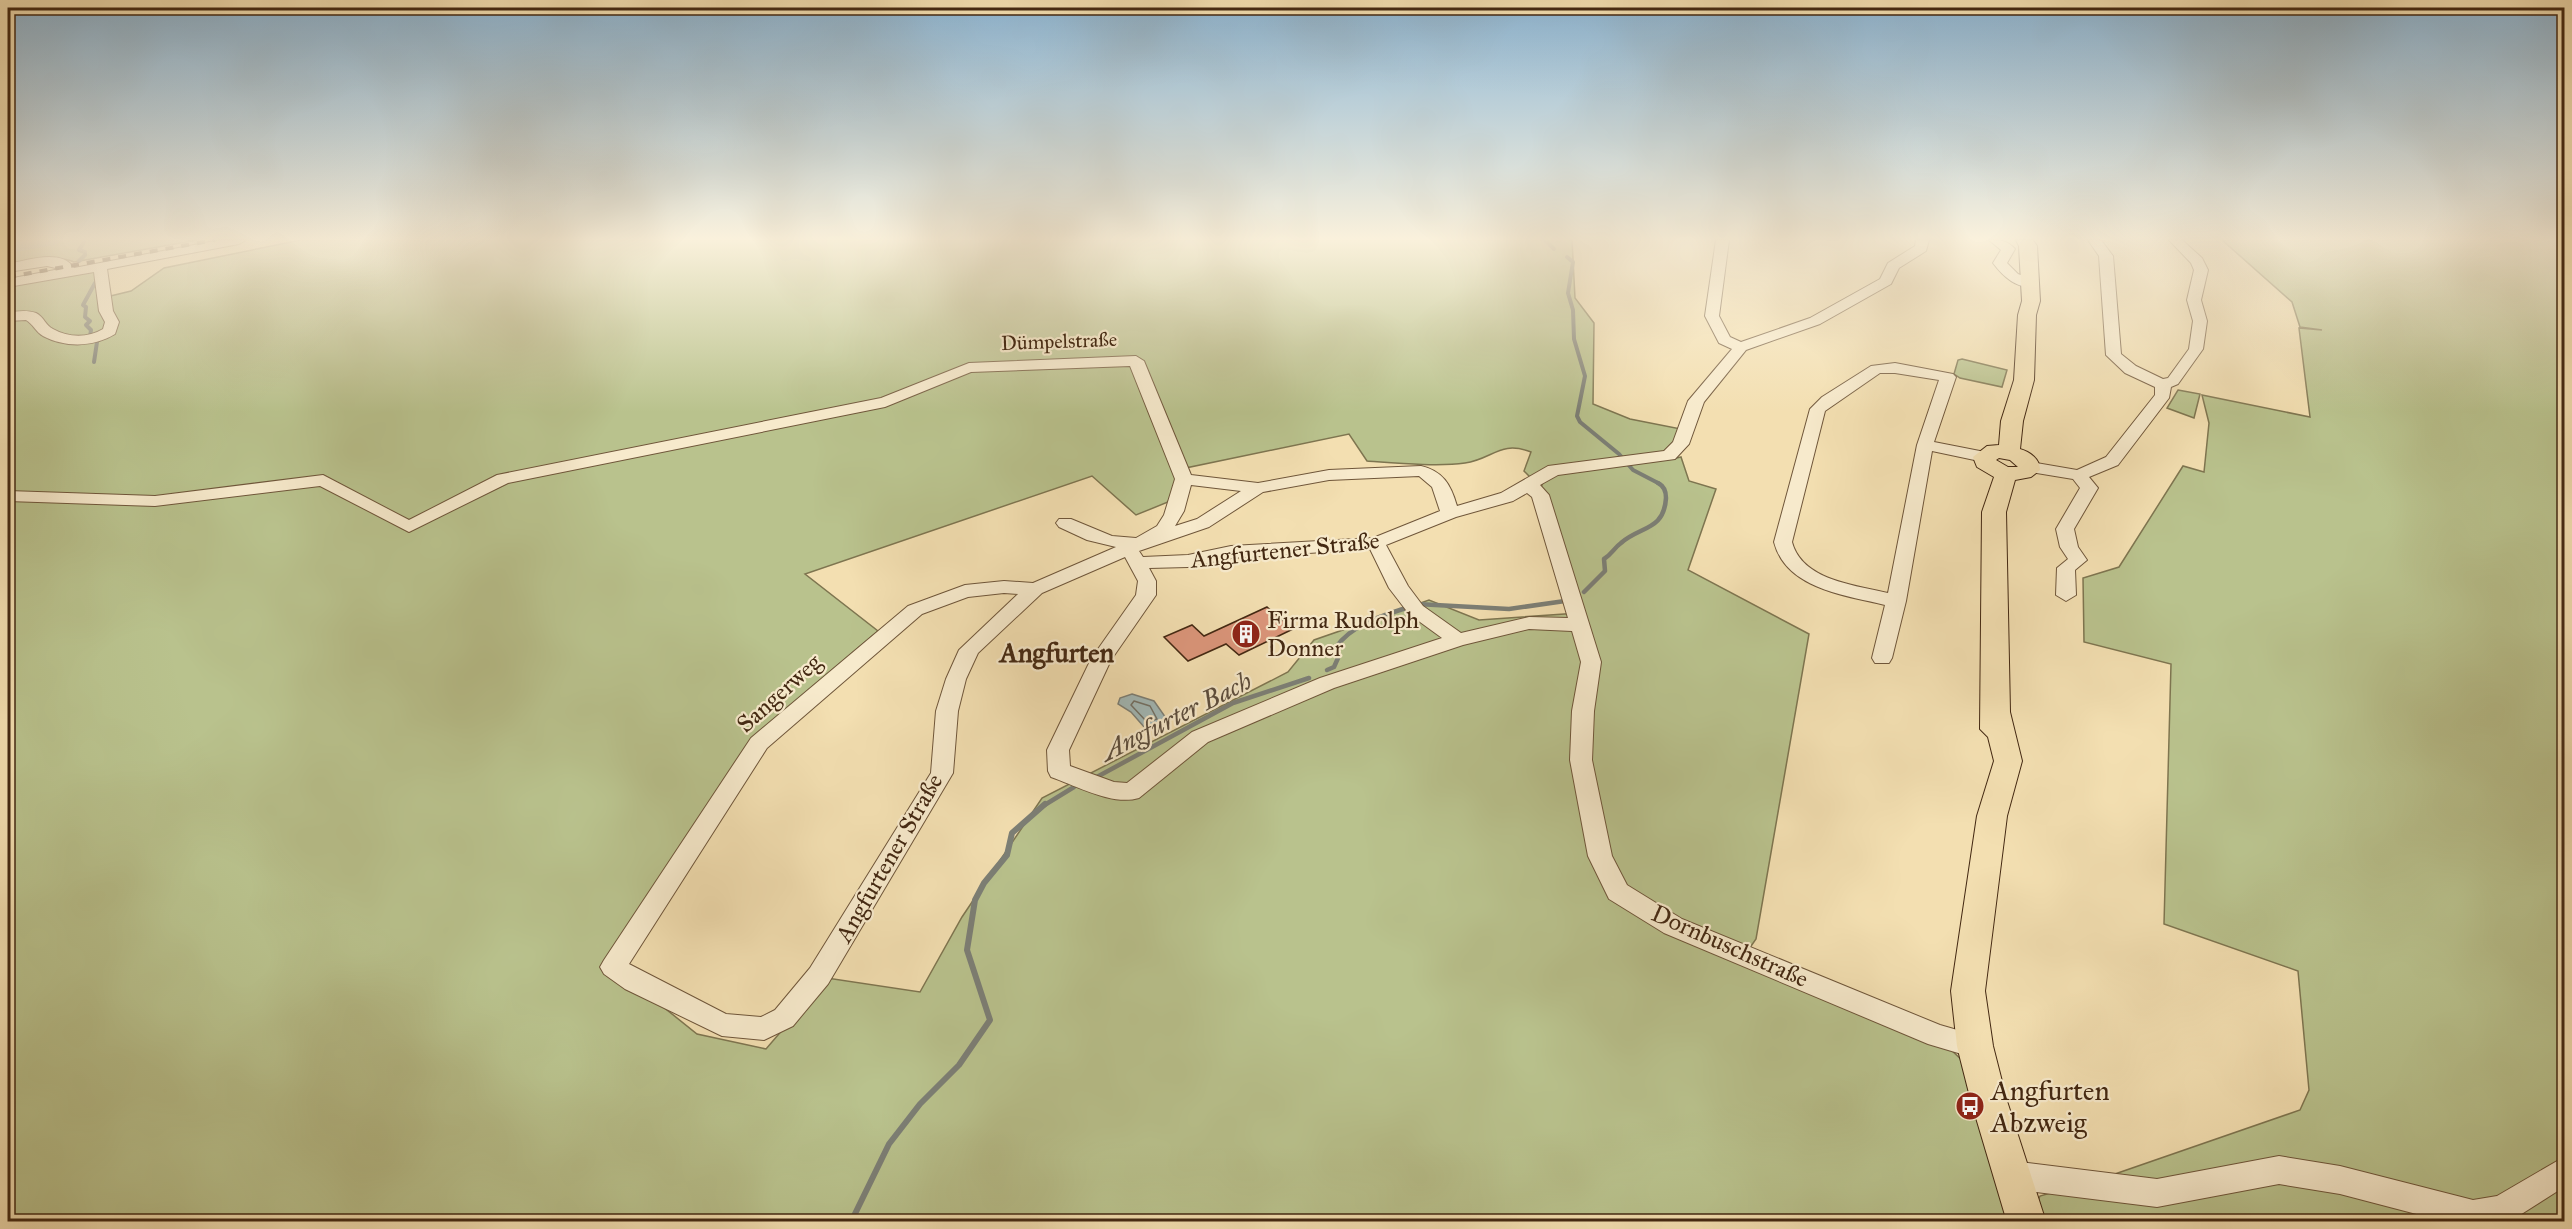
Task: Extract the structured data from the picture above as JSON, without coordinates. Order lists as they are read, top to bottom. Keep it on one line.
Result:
{"streets":{"street":["Dümpelstraße","Angfurtener Straße","Sangerweg","Dornbuschstraße"]},"crossings":[["Angfurtener Straße","Sangerweg"],["Angfurtener Straße","Dornbuschstraße"]],"districts":["Angfurten"],"water":["Angfurter Bach"],"places":{"building":["Firma Rudolph Donner"],"bus stop":["Angfurten Abzweig"]}}
